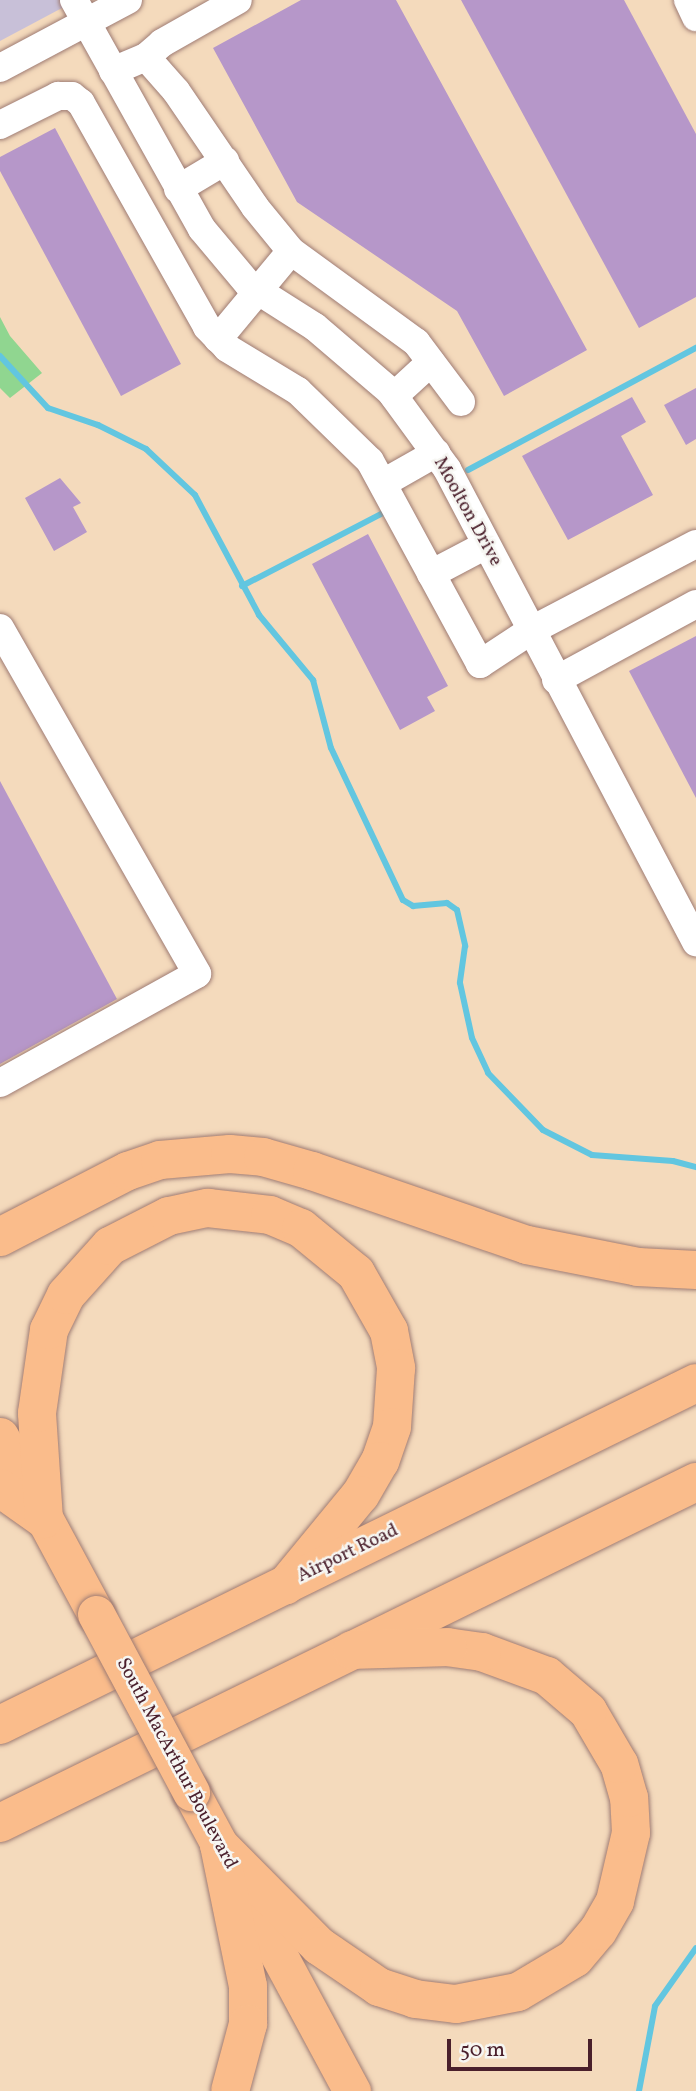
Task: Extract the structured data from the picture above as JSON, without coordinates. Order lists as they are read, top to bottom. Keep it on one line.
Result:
{"streets":{"highway":["Airport Road"],"main road":["South MacArthur Boulevard"],"street":["Moolton Drive"]},"scale_bar":"50 m"}
